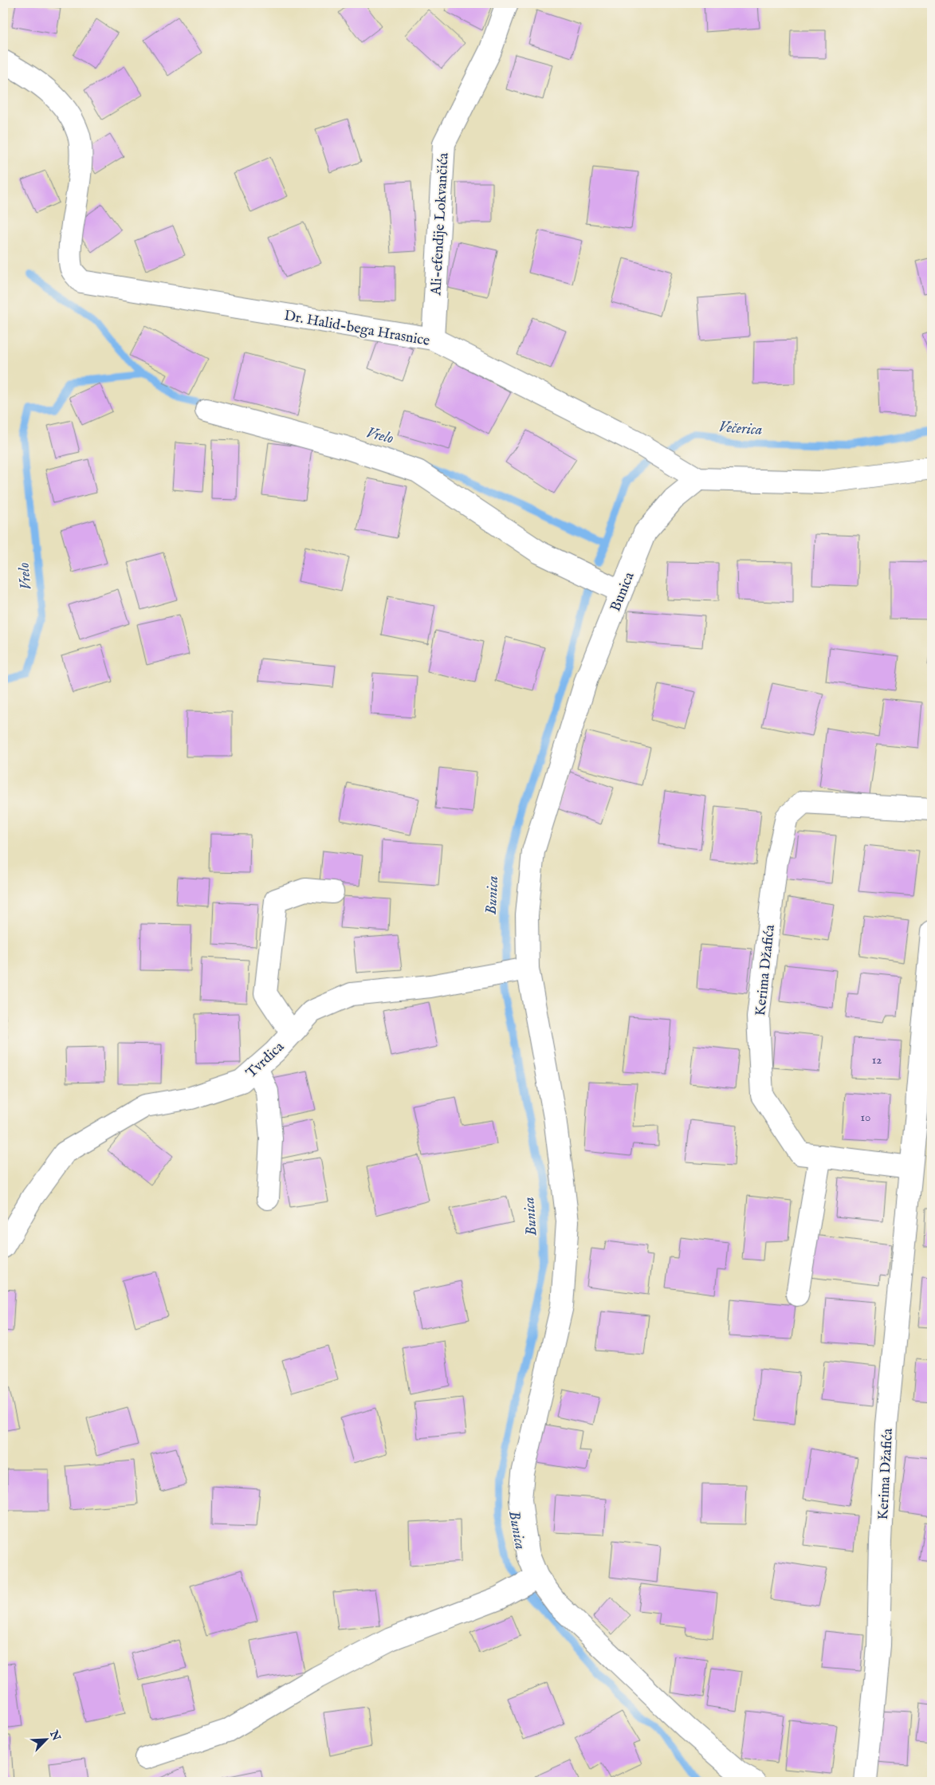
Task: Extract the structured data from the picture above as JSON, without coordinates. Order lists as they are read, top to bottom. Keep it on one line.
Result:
{"streets":{"street":["Ali-efendije Lokvančića","Dr. Halid-bega Hrasnice","Bunica","Kerima Džafića","Tvrdica"]},"crossings":[["Ali-efendije Lokvančića","Dr. Halid-bega Hrasnice"],["Dr. Halid-bega Hrasnice","Bunica"],["Bunica","Tvrdica"]],"water":["Večerica","Vrelo","Bunica"],"house_numbers":["12","10"],"north":"top right"}
